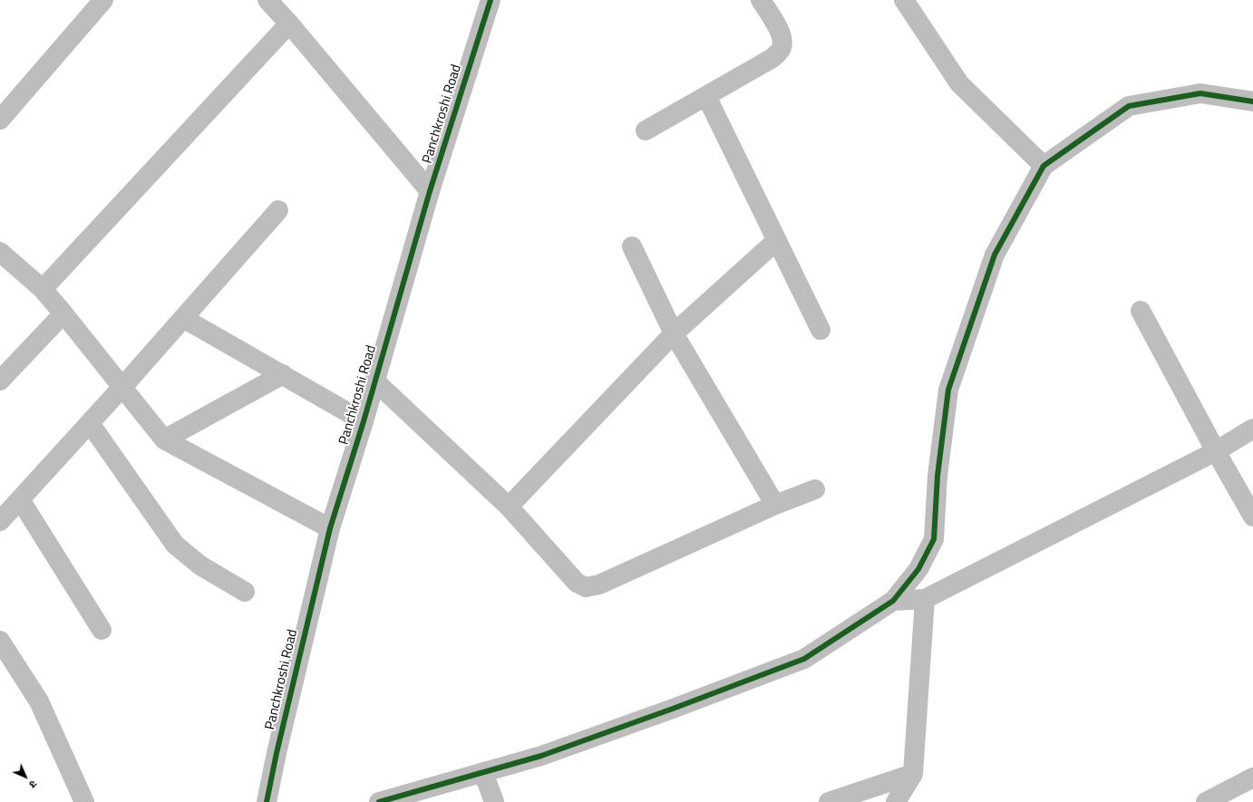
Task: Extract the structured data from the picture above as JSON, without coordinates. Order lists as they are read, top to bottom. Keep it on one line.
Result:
{"streets":{"street":["Panchkroshi Road"]},"north":"bottom right"}
